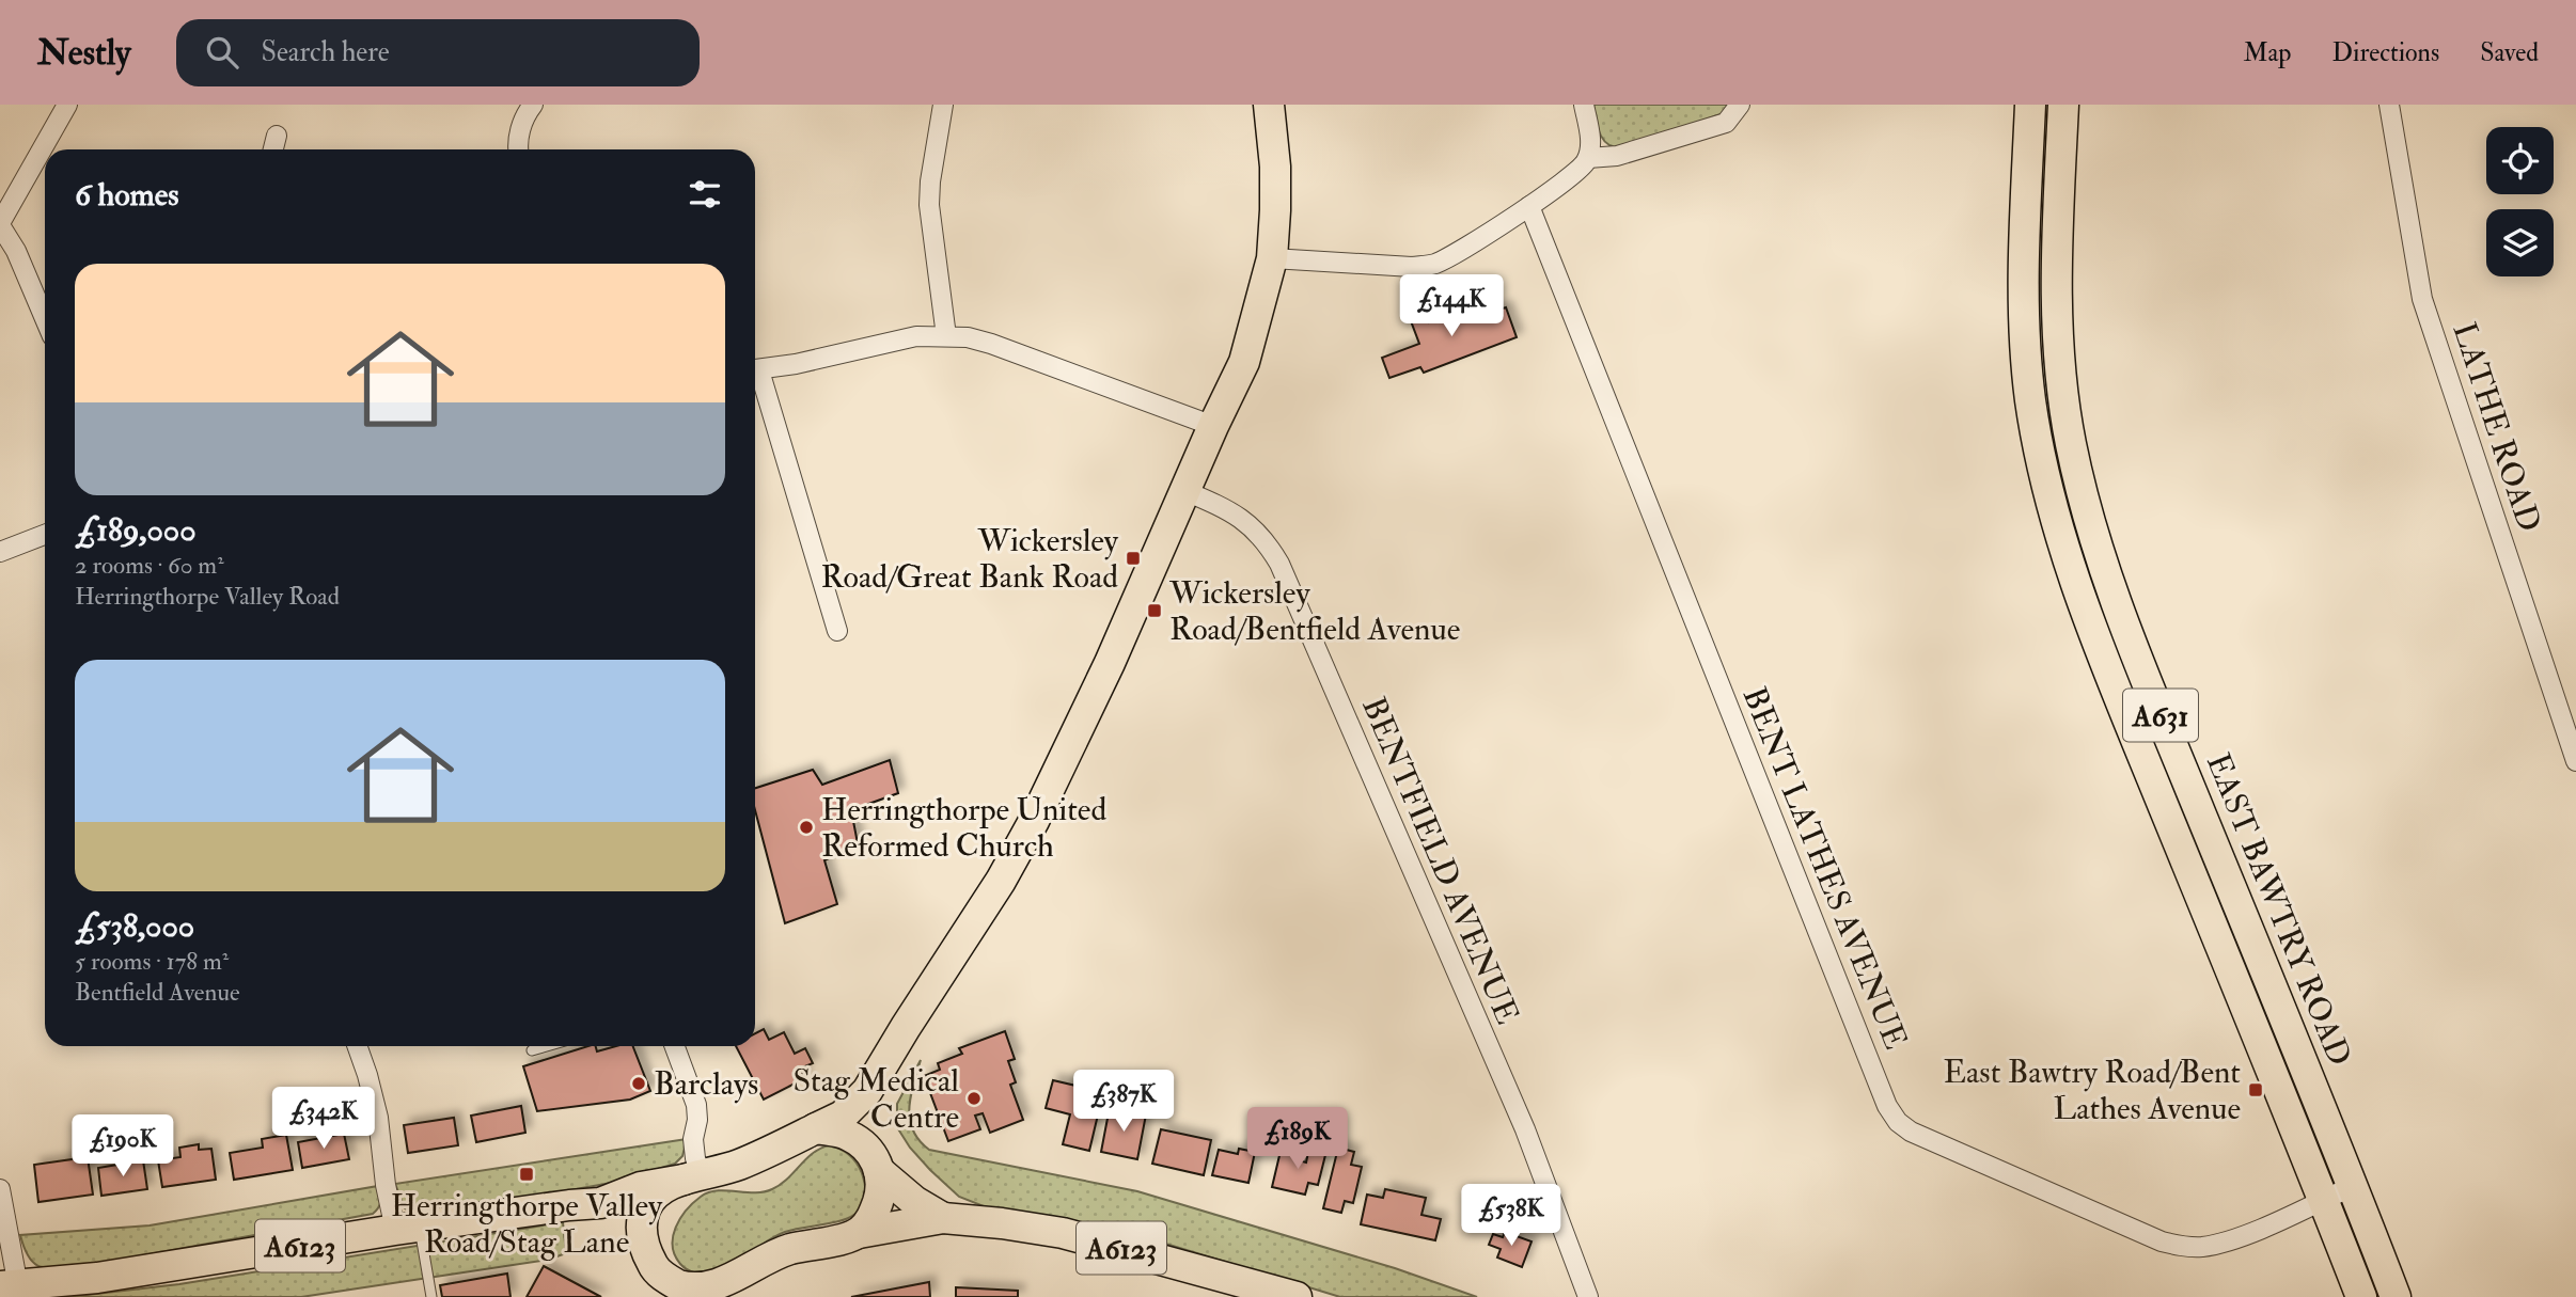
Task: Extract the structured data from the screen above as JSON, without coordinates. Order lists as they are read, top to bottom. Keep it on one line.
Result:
{"streets":{"main road":["A631","EAST BAWTRY ROAD","A6123"],"street":["LATHE ROAD","BENTFIELD AVENUE","BENT LATHES AVENUE"]},"crossings":[["A631","BENT LATHES AVENUE"],["BENT LATHES AVENUE","EAST BAWTRY ROAD"]],"places":{"transit":["Wickersley Road/Great Bank Road","Wickersley Road/Bentfield Avenue","East Bawtry Road/Bent Lathes Avenue","Herringthorpe Valley Road/Stag Lane"],"other":["Herringthorpe United Reformed Church","Barclays","Stag Medical Centre"]},"page":{"header":"Nestly","search":"Search here","nav":["Map","Directions","Saved"],"heading":"6 homes","list":[{"name":"£189,000","note":"2 rooms · 60 m² · Herringthorpe Valley Road"},{"name":"£538,000","note":"5 rooms · 178 m² · Bentfield Avenue"}],"price":["£144K","£387K","£342K","£189K","£190K","£538K"]}}
